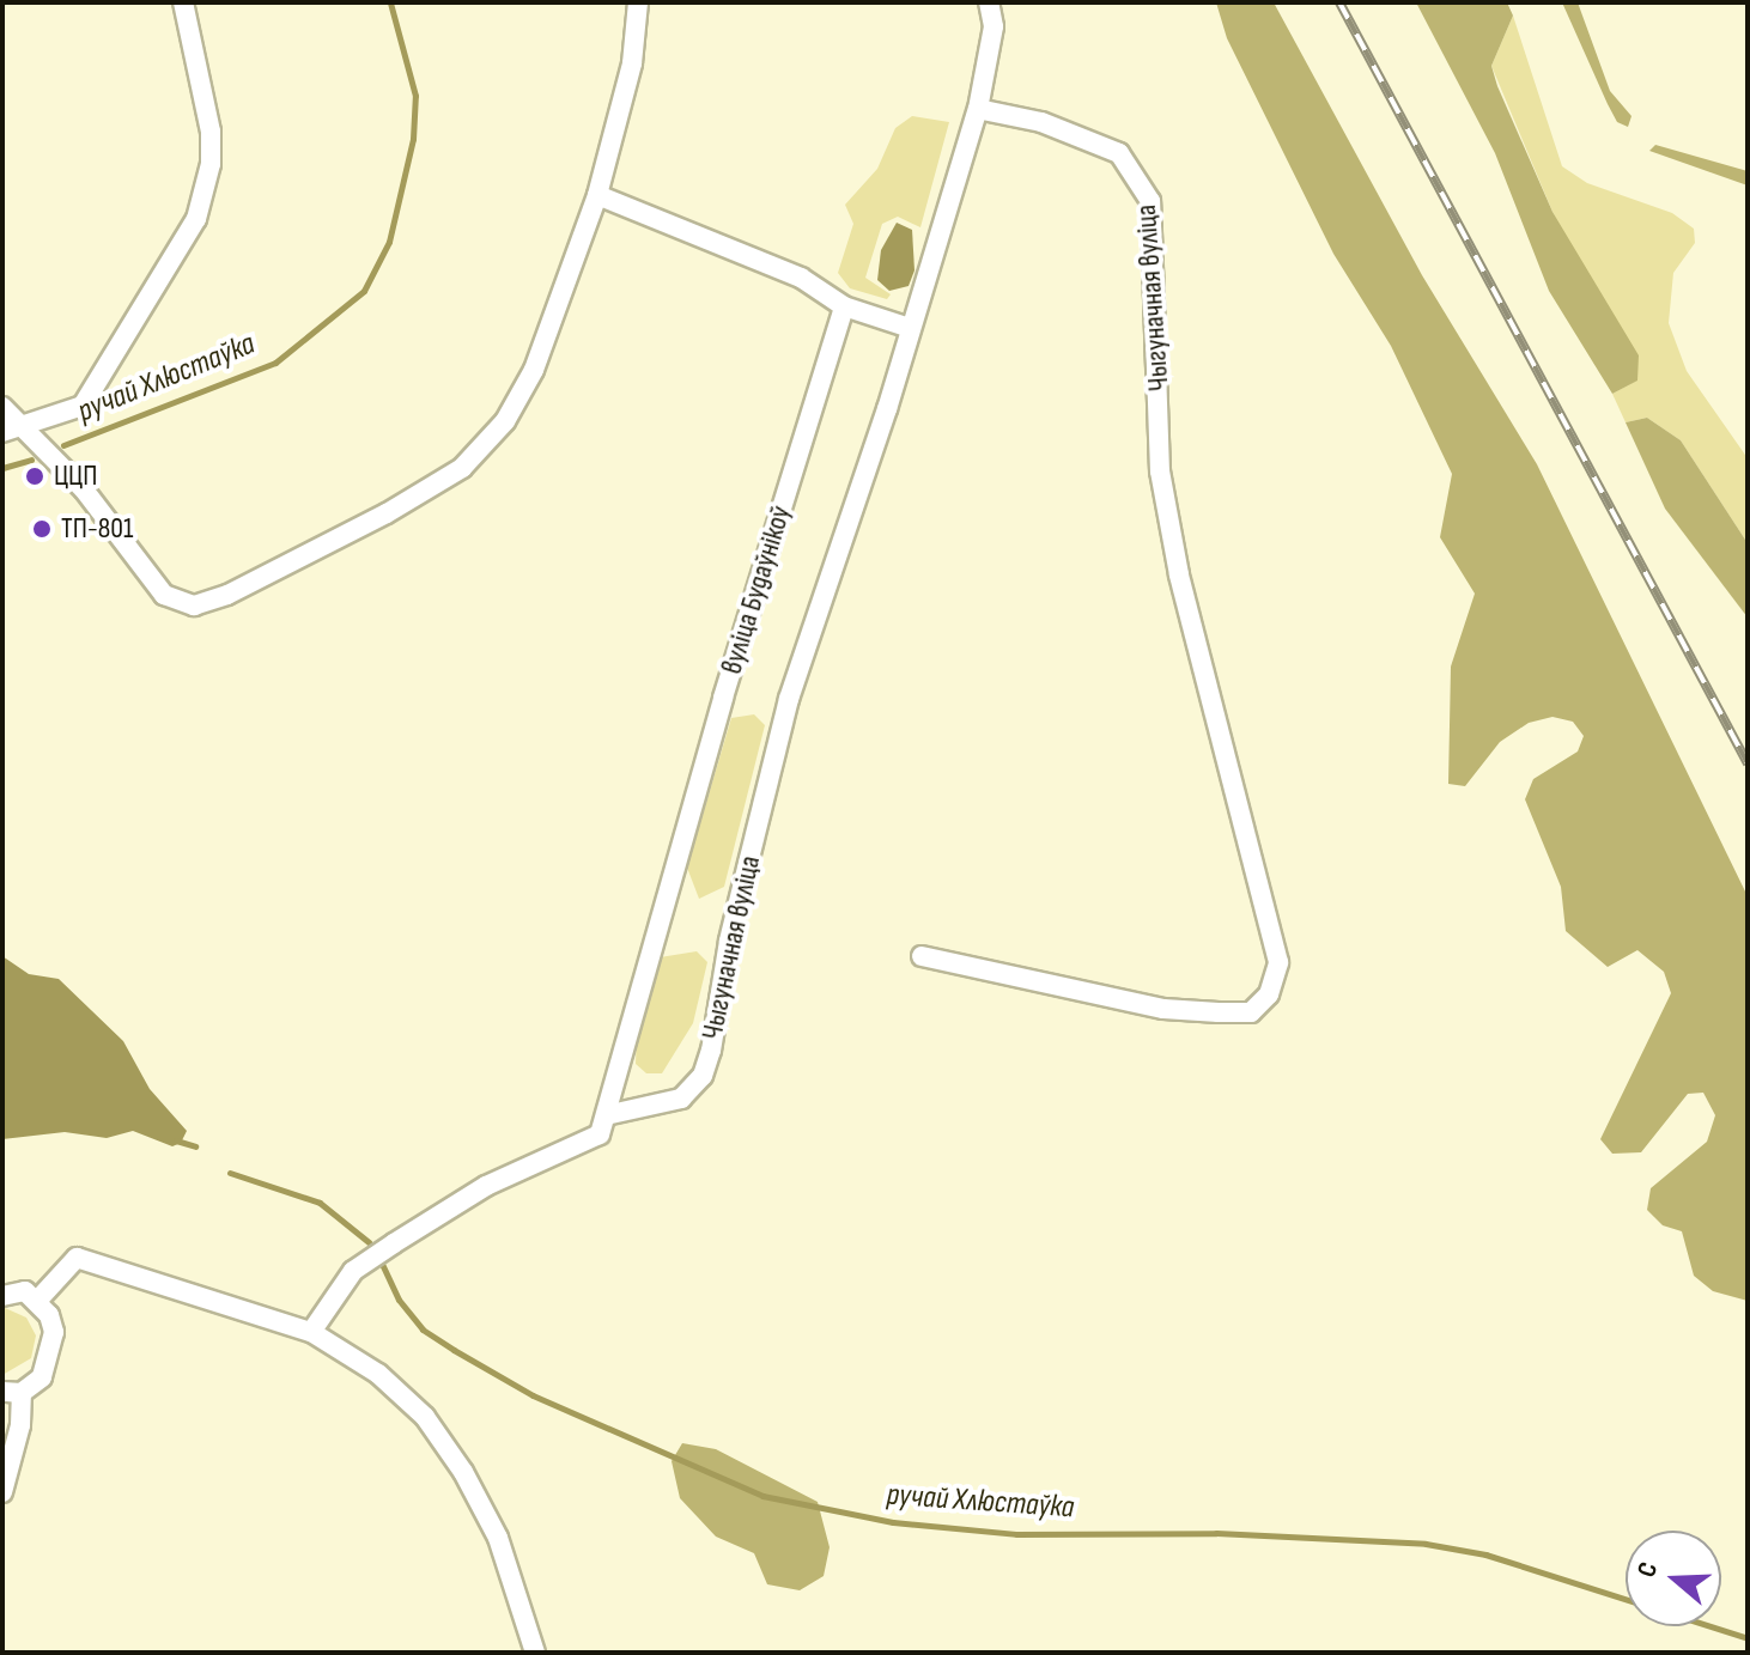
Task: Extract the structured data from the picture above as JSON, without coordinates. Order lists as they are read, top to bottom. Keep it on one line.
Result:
{"streets":{"street":["Чыгуначная вуліца","вуліца Будаўнікоў"]},"crossings":[["Чыгуначная вуліца","вуліца Будаўнікоў"]],"water":["ручай Хлюстаўка"],"places":["ЦЦП","ТП-801"],"north":"left"}
